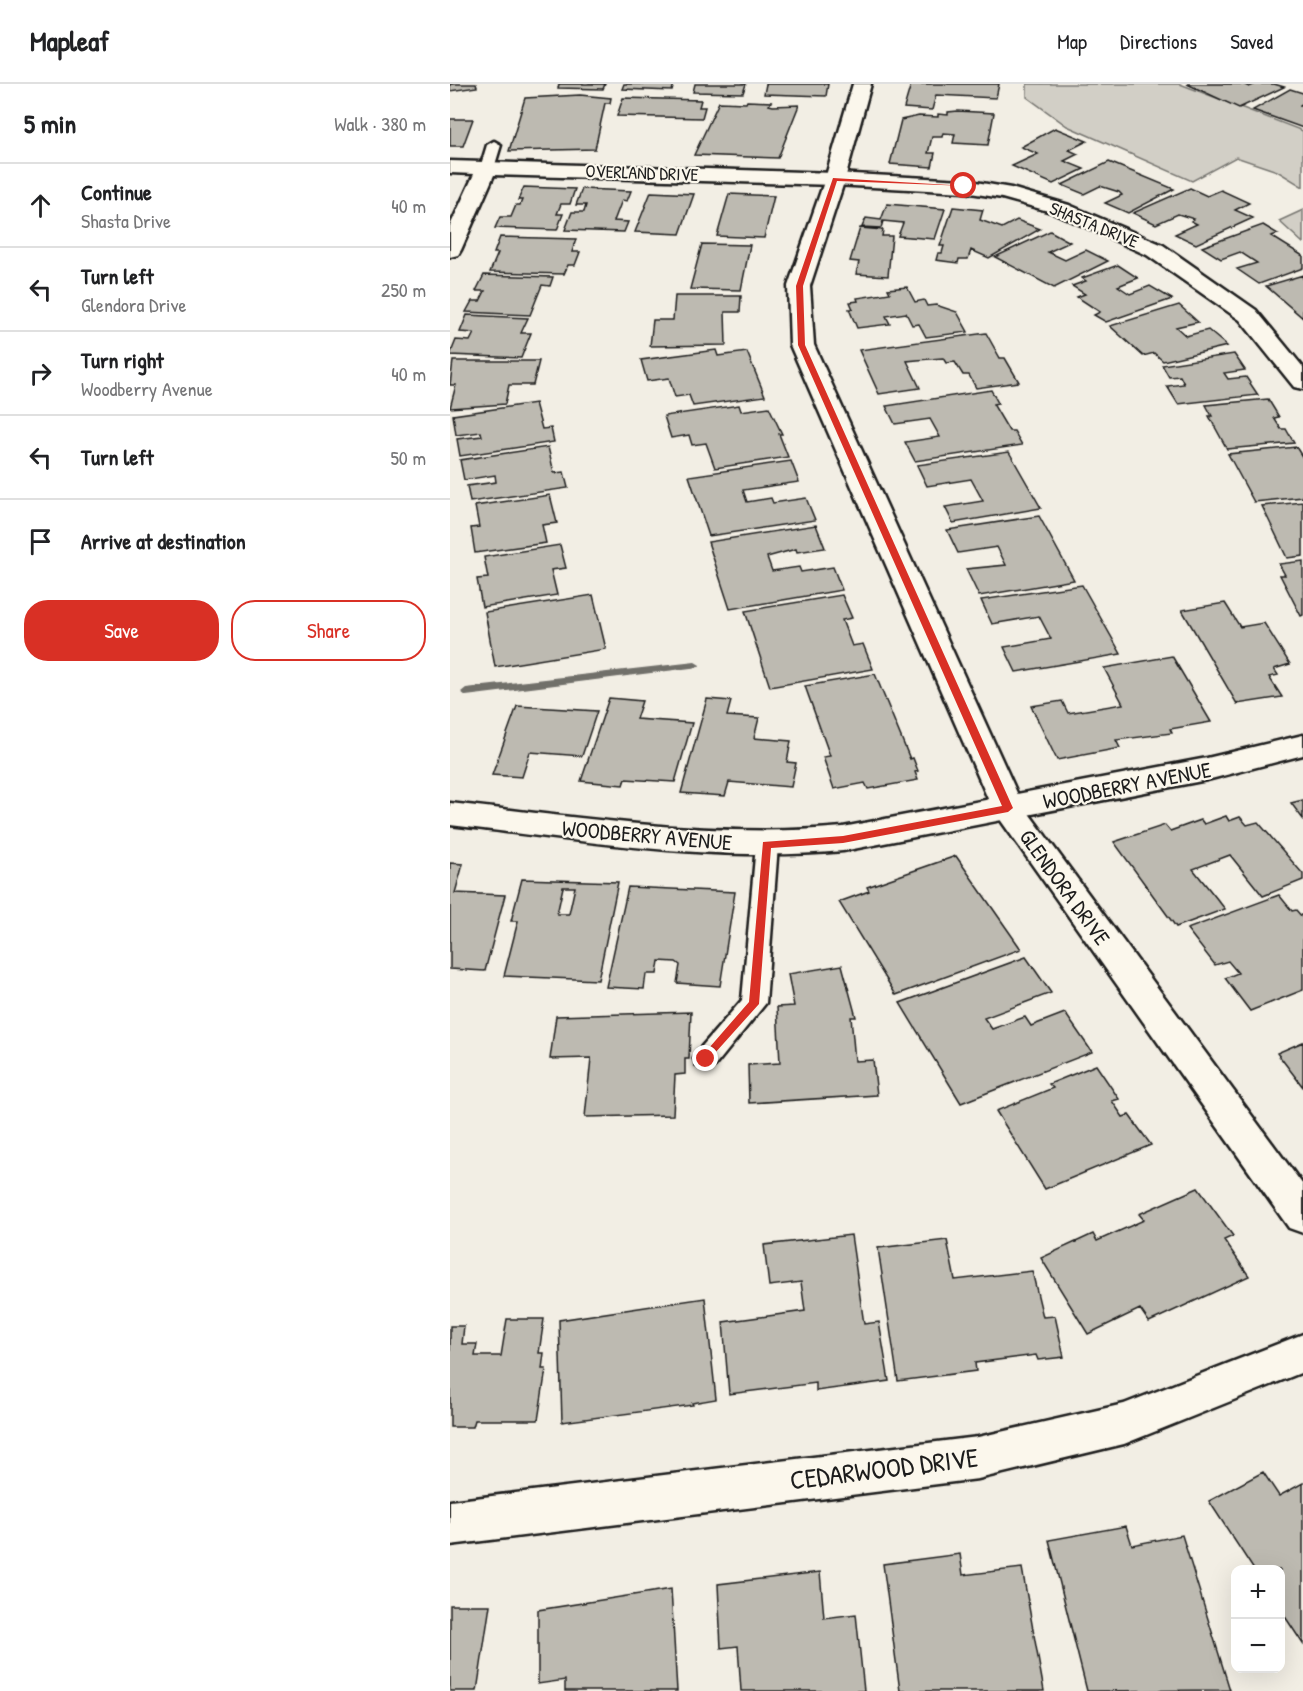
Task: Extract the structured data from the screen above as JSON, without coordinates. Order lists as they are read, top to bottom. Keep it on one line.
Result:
{"streets":{"street":["OVERLAND DRIVE","SHASTA DRIVE","WOODBERRY AVENUE","GLENDORA DRIVE","CEDARWOOD DRIVE"]},"crossings":[["OVERLAND DRIVE","SHASTA DRIVE"],["OVERLAND DRIVE","GLENDORA DRIVE"],["SHASTA DRIVE","GLENDORA DRIVE"],["WOODBERRY AVENUE","GLENDORA DRIVE"]],"page":{"header":"Mapleaf","nav":["Map","Directions","Saved"],"heading":["5 min","Walk · 380 m"],"list":[["Continue","Shasta Drive","40 m"],["Turn left","Glendora Drive","250 m"],["Turn right","Woodberry Avenue","40 m"],["Turn left","50 m"],"Arrive at destination"],"buttons":["Save","Share"],"map_buttons":["+","−"]}}
